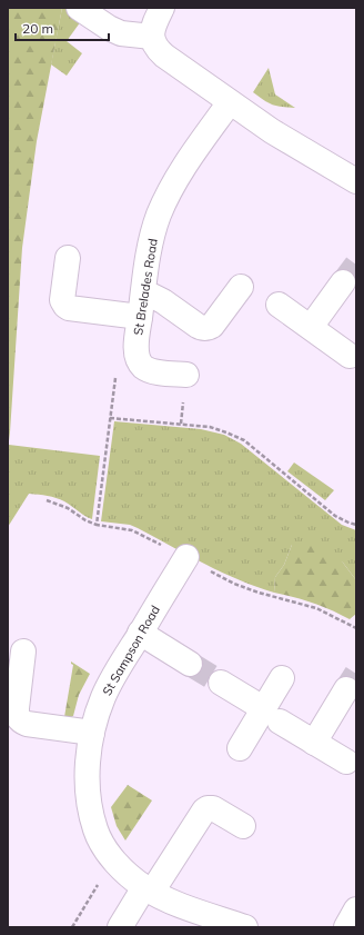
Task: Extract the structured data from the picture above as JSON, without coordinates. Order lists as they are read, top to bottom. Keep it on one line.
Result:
{"streets":{"street":["St Brelades Road","St Sampson Road"]},"scale_bar":"20 m"}
